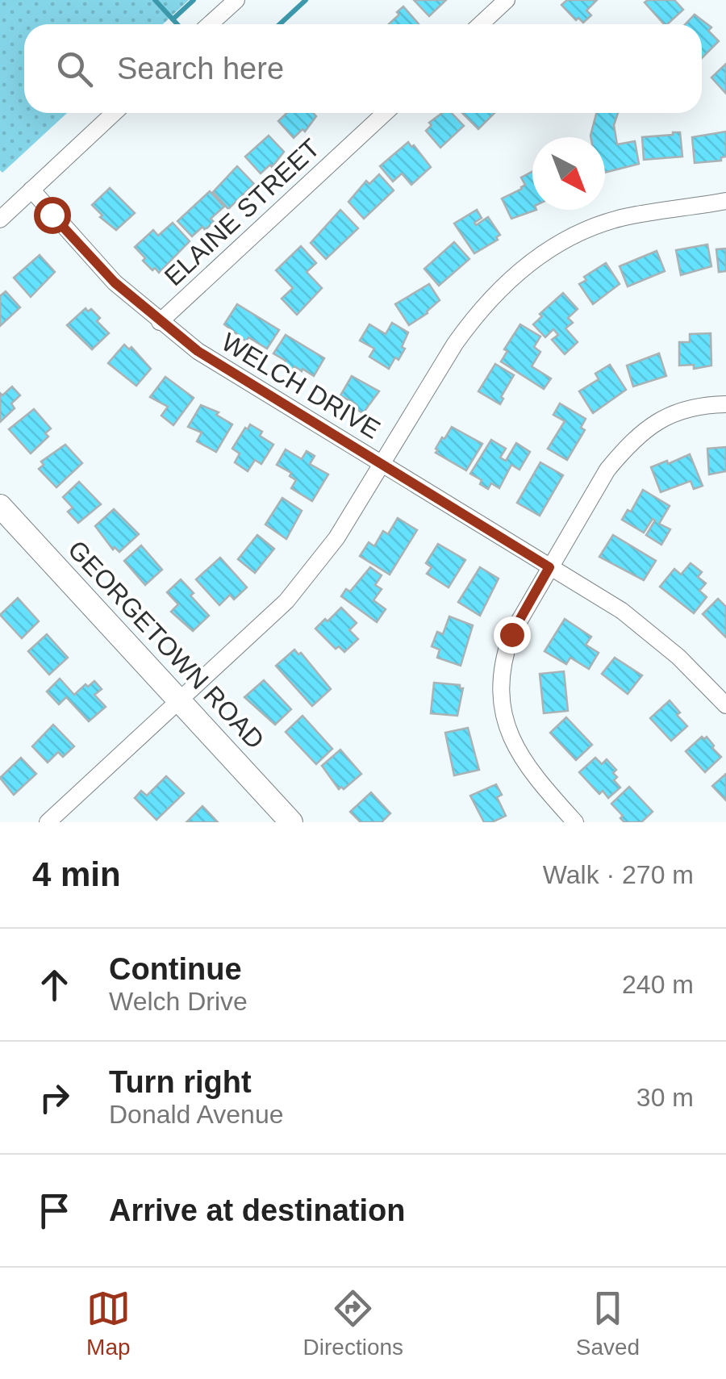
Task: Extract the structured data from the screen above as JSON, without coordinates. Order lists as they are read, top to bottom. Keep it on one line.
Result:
{"streets":{"main road":["GEORGETOWN ROAD"],"street":["ELAINE STREET","WELCH DRIVE"]},"crossings":[["ELAINE STREET","WELCH DRIVE"]],"north":"bottom right","page":{"search":"Search here","heading":["4 min","Walk · 270 m"],"list":[["Continue","Welch Drive","240 m"],["Turn right","Donald Avenue","30 m"],"Arrive at destination"],"nav":["Map","Directions","Saved"]}}
